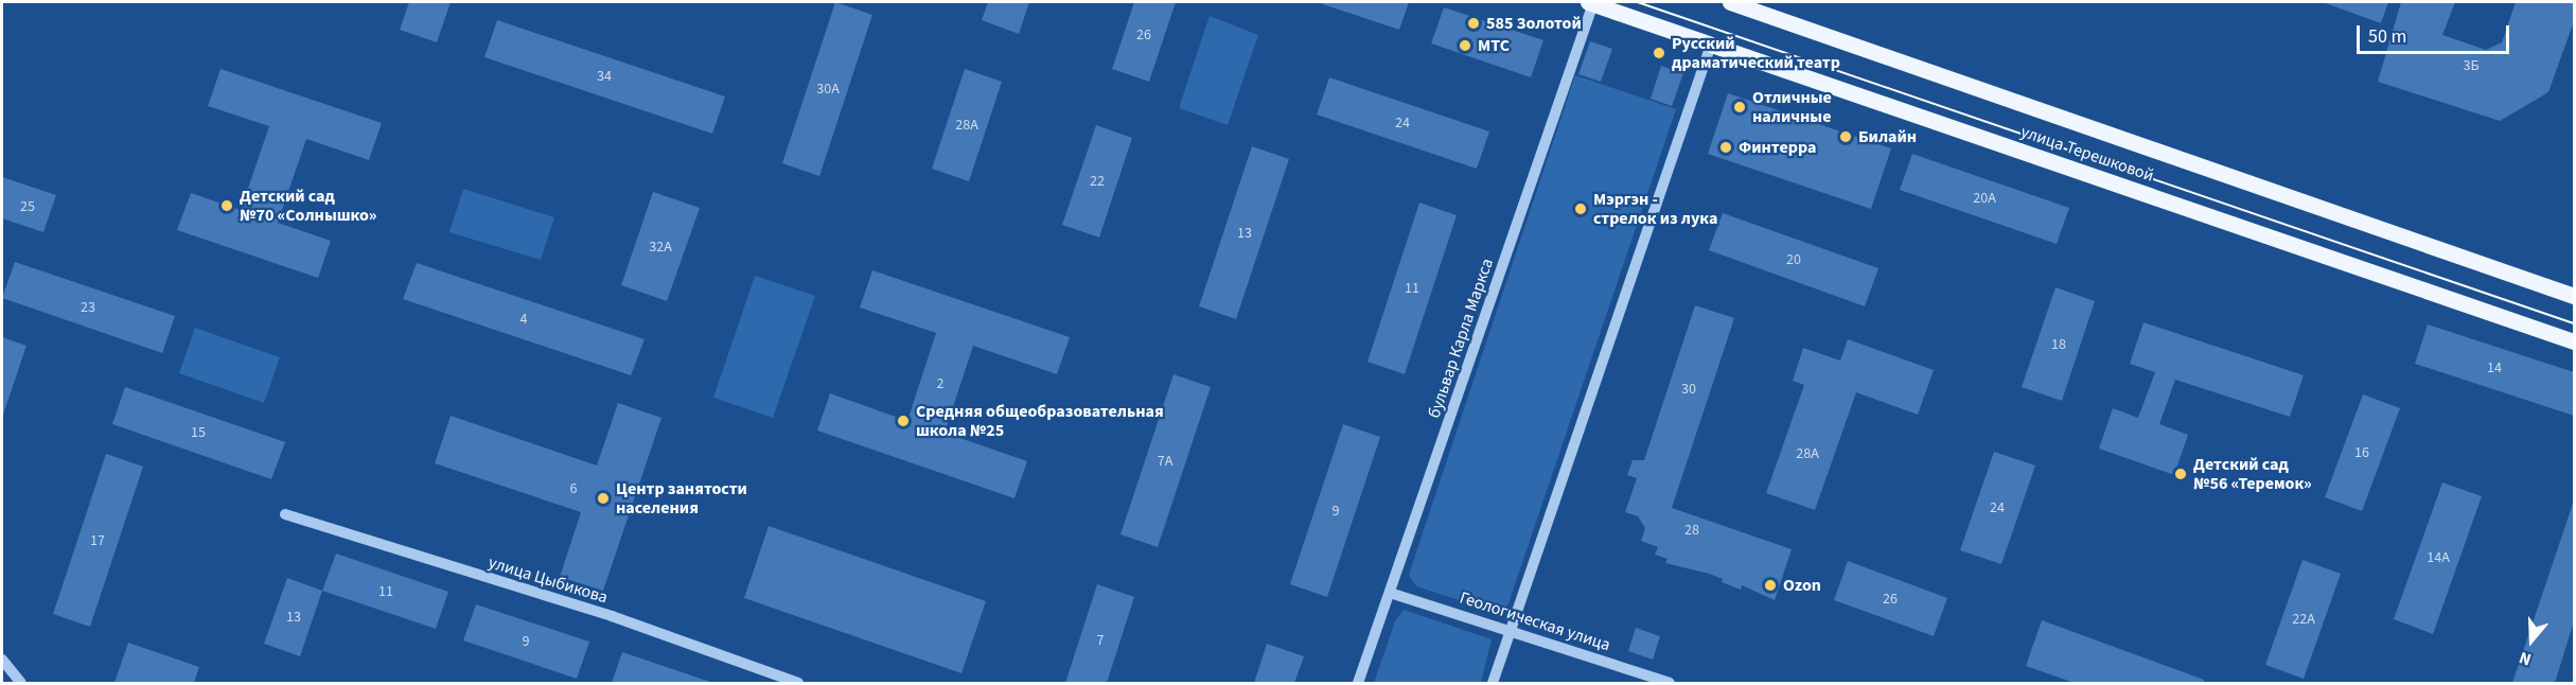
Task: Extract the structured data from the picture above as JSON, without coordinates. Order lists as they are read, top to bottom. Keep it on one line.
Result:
{"streets":{"main road":["улица Терешковой"],"street":["бульвар Карла Маркса","улица Цыбикова","Геологическая улица"]},"crossings":[["улица Терешковой","бульвар Карла Маркса"],["бульвар Карла Маркса","Геологическая улица"]],"places":["585 Золотой","МТС","Русский драматический театр","Отличные наличные","Билайн","Финтерра","Детский сад №70 «Солнышко»","Мэргэн - стрелок из лука","Средняя общеобразовательная школа №25","Детский сад №56 «Теремок»","Центр занятости населения","Ozon"],"house_numbers":["26","3Б","34","30А","24","28А","22","20А","25","13","32А","20","11","23","4","18","14","2","30","15","16","28А","7А","6","24","9","28","17","14А","11","26","13","22А","7","9"],"scale_bar":"50 m","north":"bottom"}
